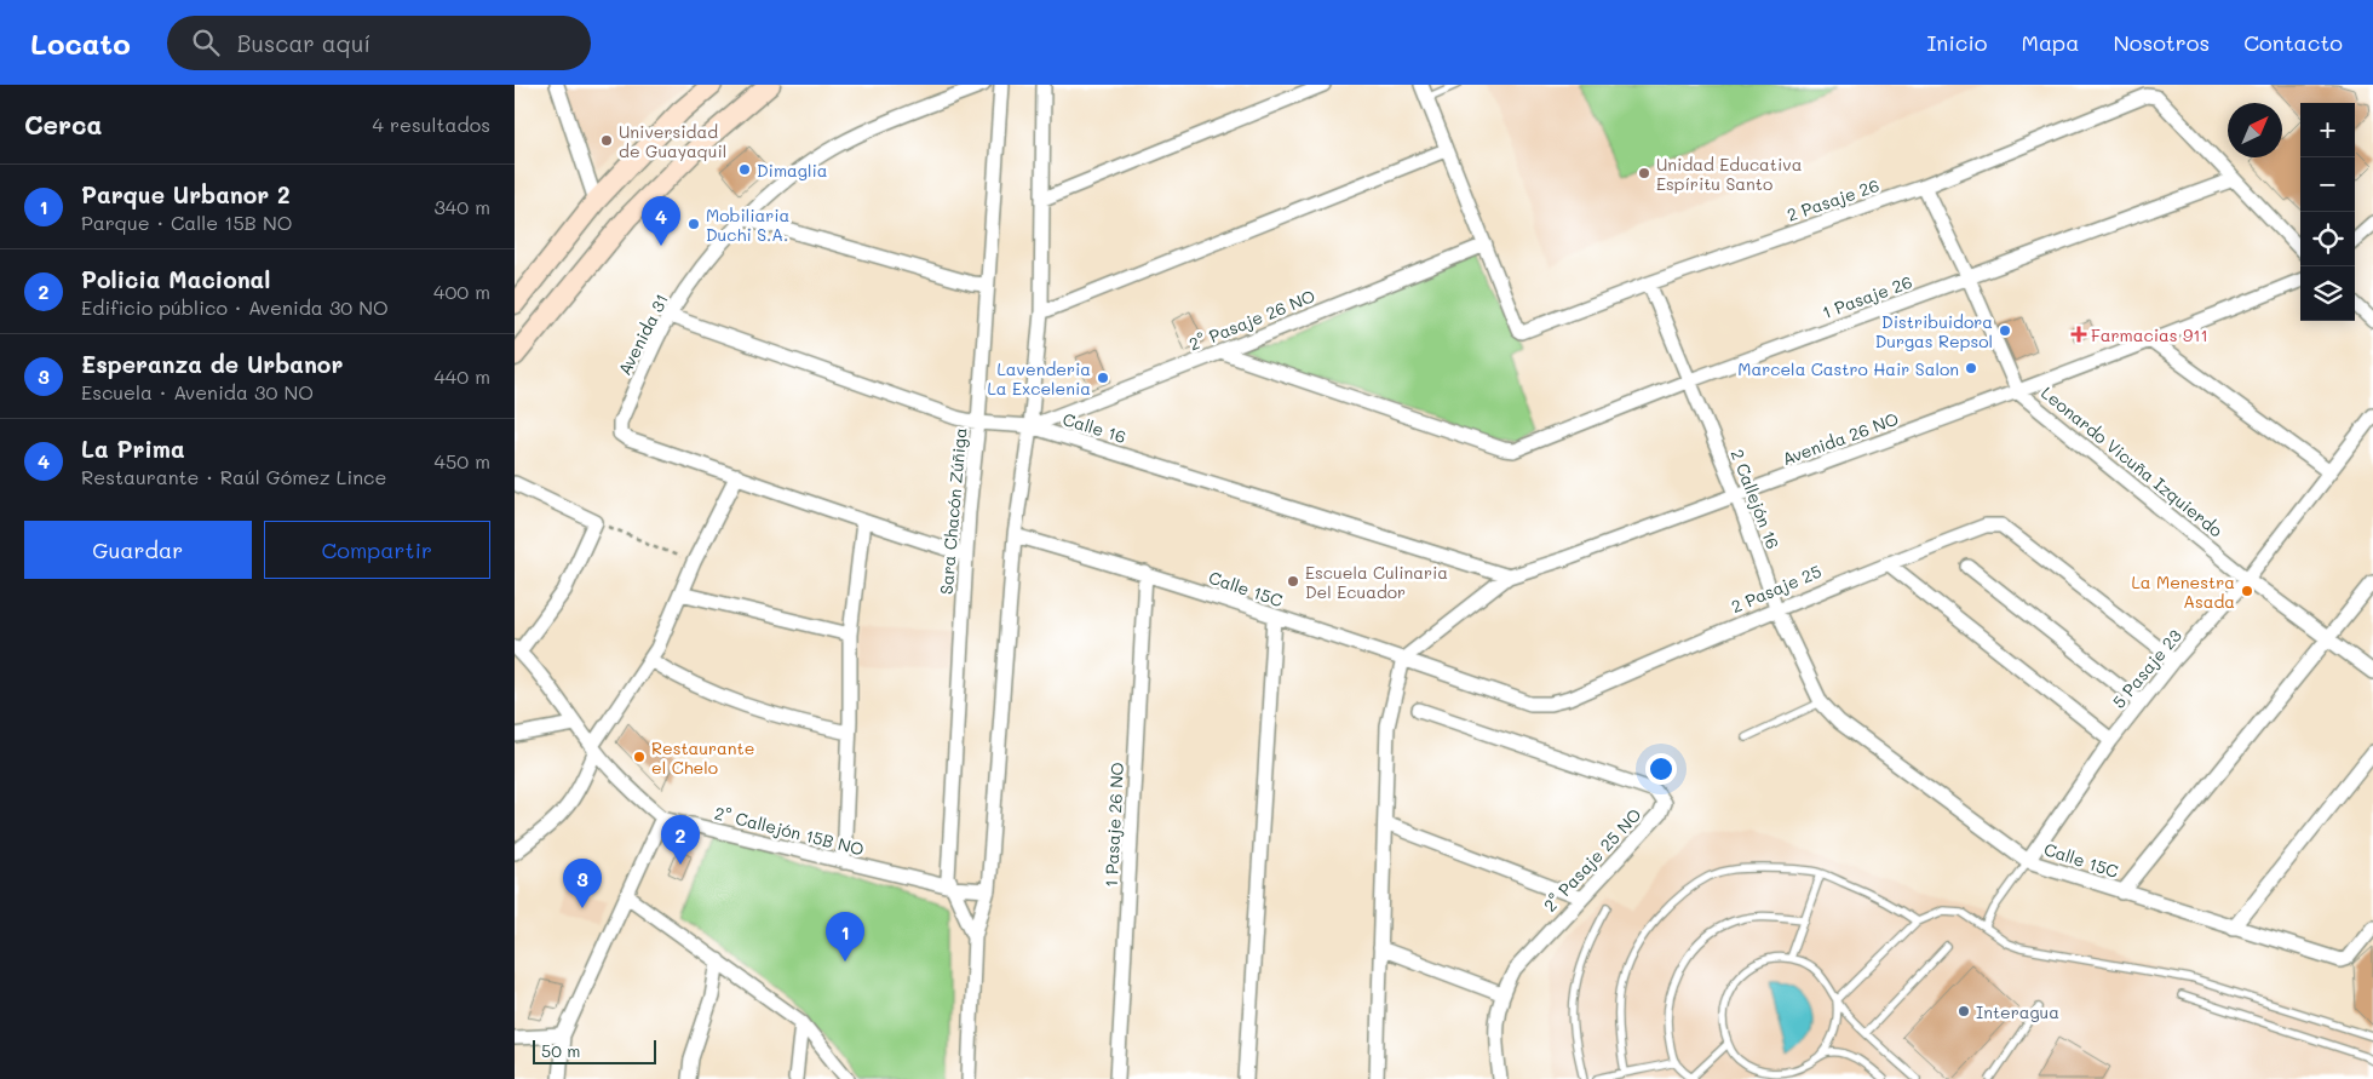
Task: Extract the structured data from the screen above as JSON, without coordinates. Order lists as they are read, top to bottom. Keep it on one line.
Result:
{"streets":{"street":["2 Pasaje 26","1 Pasaje 26","2° Pasaje 26 NO","Avenida 31","Calle 16","Avenida 26 NO","Leonardo Vicuña Izquierdo","2 Callejón 16","Sara Chacón Zúñiga","Calle 15C","2 Pasaje 25","5 Pasaje 23","1 Pasaje 26 NO","2° Callejón 15B NO","2° Pasaje 25 NO"]},"crossings":[["2 Pasaje 26","1 Pasaje 26"],["2 Pasaje 26","2° Pasaje 26 NO"],["2 Pasaje 26","Leonardo Vicuña Izquierdo"],["2 Pasaje 26","2 Callejón 16"],["1 Pasaje 26","2° Pasaje 26 NO"],["1 Pasaje 26","Leonardo Vicuña Izquierdo"],["1 Pasaje 26","2 Callejón 16"],["2° Pasaje 26 NO","Calle 16"],["2° Pasaje 26 NO","Sara Chacón Zúñiga"],["Avenida 31","Calle 16"],["Calle 16","Avenida 26 NO"],["Calle 16","Sara Chacón Zúñiga"],["Avenida 26 NO","Leonardo Vicuña Izquierdo"],["Avenida 26 NO","2 Callejón 16"],["Avenida 26 NO","Calle 15C"],["Leonardo Vicuña Izquierdo","5 Pasaje 23"],["2 Callejón 16","Calle 15C"],["2 Callejón 16","2 Pasaje 25"],["Sara Chacón Zúñiga","Calle 15C"],["Sara Chacón Zúñiga","2° Callejón 15B NO"],["Calle 15C","2 Pasaje 25"],["Calle 15C","5 Pasaje 23"],["Calle 15C","1 Pasaje 26 NO"],["2 Pasaje 25","5 Pasaje 23"]],"places":{"other":["Universidad de Guayaquil","Dimaglia","Unidad Educativa Espíritu Santo","Mobiliaria Duchi S.A.","Distribuidora Durgas Repsol","Marcela Castro Hair Salon","Lavenderia La Excelenia","Escuela Culinaria Del Ecuador","La Menestra Asada","Restaurante el Chelo","Interagua"],"health":["Farmacias 911"]},"scale_bar":"50 m","north":"top right","page":{"header":"Locato","search":"Buscar aquí","nav":["Inicio","Mapa","Nosotros","Contacto"],"heading":["Cerca","4 resultados"],"map_buttons":["+","−"],"list":[{"mark":"1","name":"Parque Urbanor 2","note":"Parque · Calle 15B NO","value":"340 m"},{"mark":"2","name":"Policia Macional","note":"Edificio público · Avenida 30 NO","value":"400 m"},{"mark":"3","name":"Esperanza de Urbanor","note":"Escuela · Avenida 30 NO","value":"440 m"},{"mark":"4","name":"La Prima","note":"Restaurante · Raúl Gómez Lince","value":"450 m"}],"pins":["4","2","3","1"],"buttons":["Guardar","Compartir"],"scale":"50 m"}}
